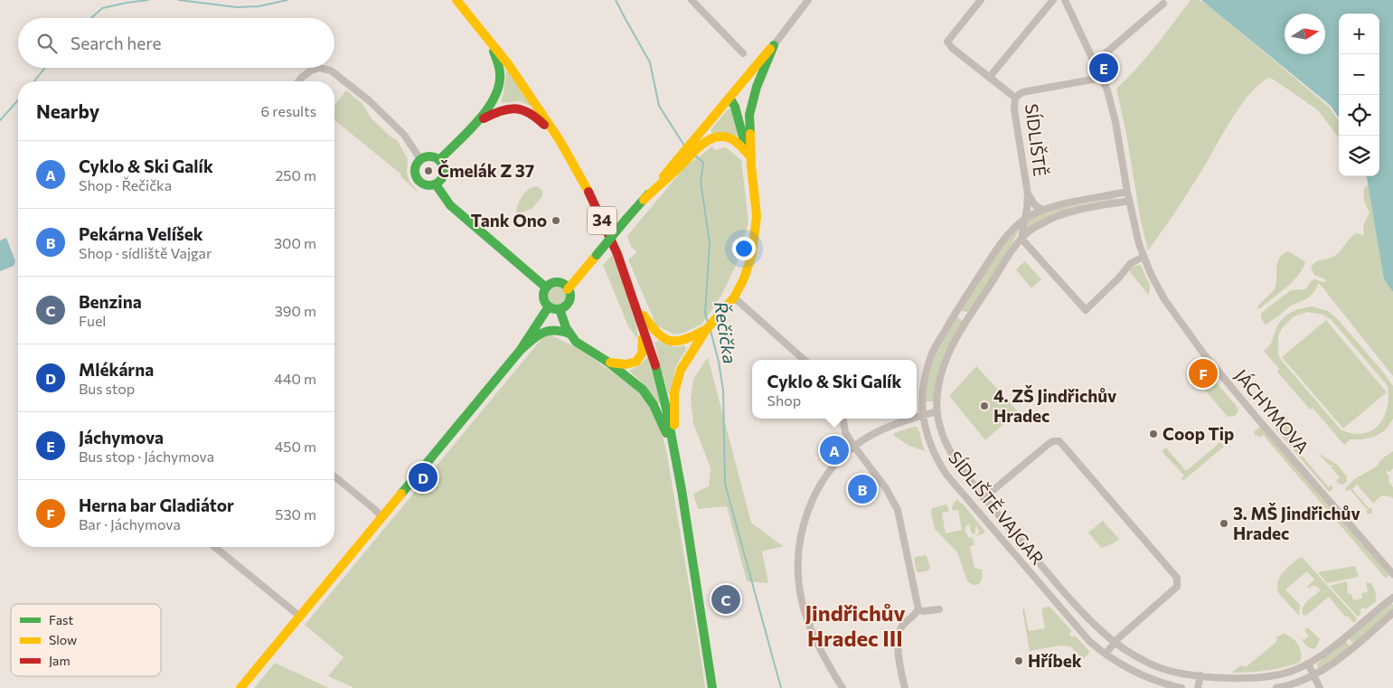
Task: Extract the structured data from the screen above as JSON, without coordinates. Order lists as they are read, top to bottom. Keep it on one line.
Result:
{"streets":{"main road":["34"],"street":["SÍDLIŠTĚ","JÁCHYMOVA","SÍDLIŠTĚ VAJGAR"]},"crossings":[["SÍDLIŠTĚ","JÁCHYMOVA"],["SÍDLIŠTĚ","SÍDLIŠTĚ VAJGAR"],["JÁCHYMOVA","SÍDLIŠTĚ VAJGAR"]],"districts":["Jindřichův Hradec III"],"water":["Řečička"],"places":["Čmelák Z 37","Tank Ono","4. ZŠ Jindřichův Hradec","Coop Tip","3. MŠ Jindřichův Hradec","Hříbek"],"legend":["Fast","Slow","Jam"],"north":"right","page":{"map_buttons":["+","−"],"search":"Search here","pins":["E","F","A","D","B","C"],"heading":["Nearby","6 results"],"list":[{"mark":"A","name":"Cyklo & Ski Galík","note":"Shop · Řečička","value":"250 m"},{"mark":"B","name":"Pekárna Velíšek","note":"Shop · sídliště Vajgar","value":"300 m"},{"mark":"C","name":"Benzina","note":"Fuel","value":"390 m"},{"mark":"D","name":"Mlékárna","note":"Bus stop","value":"440 m"},{"mark":"E","name":"Jáchymova","note":"Bus stop · Jáchymova","value":"450 m"},{"mark":"F","name":"Herna bar Gladiátor","note":"Bar · Jáchymova","value":"530 m"}],"popup":["Cyklo & Ski Galík","Shop"]}}
